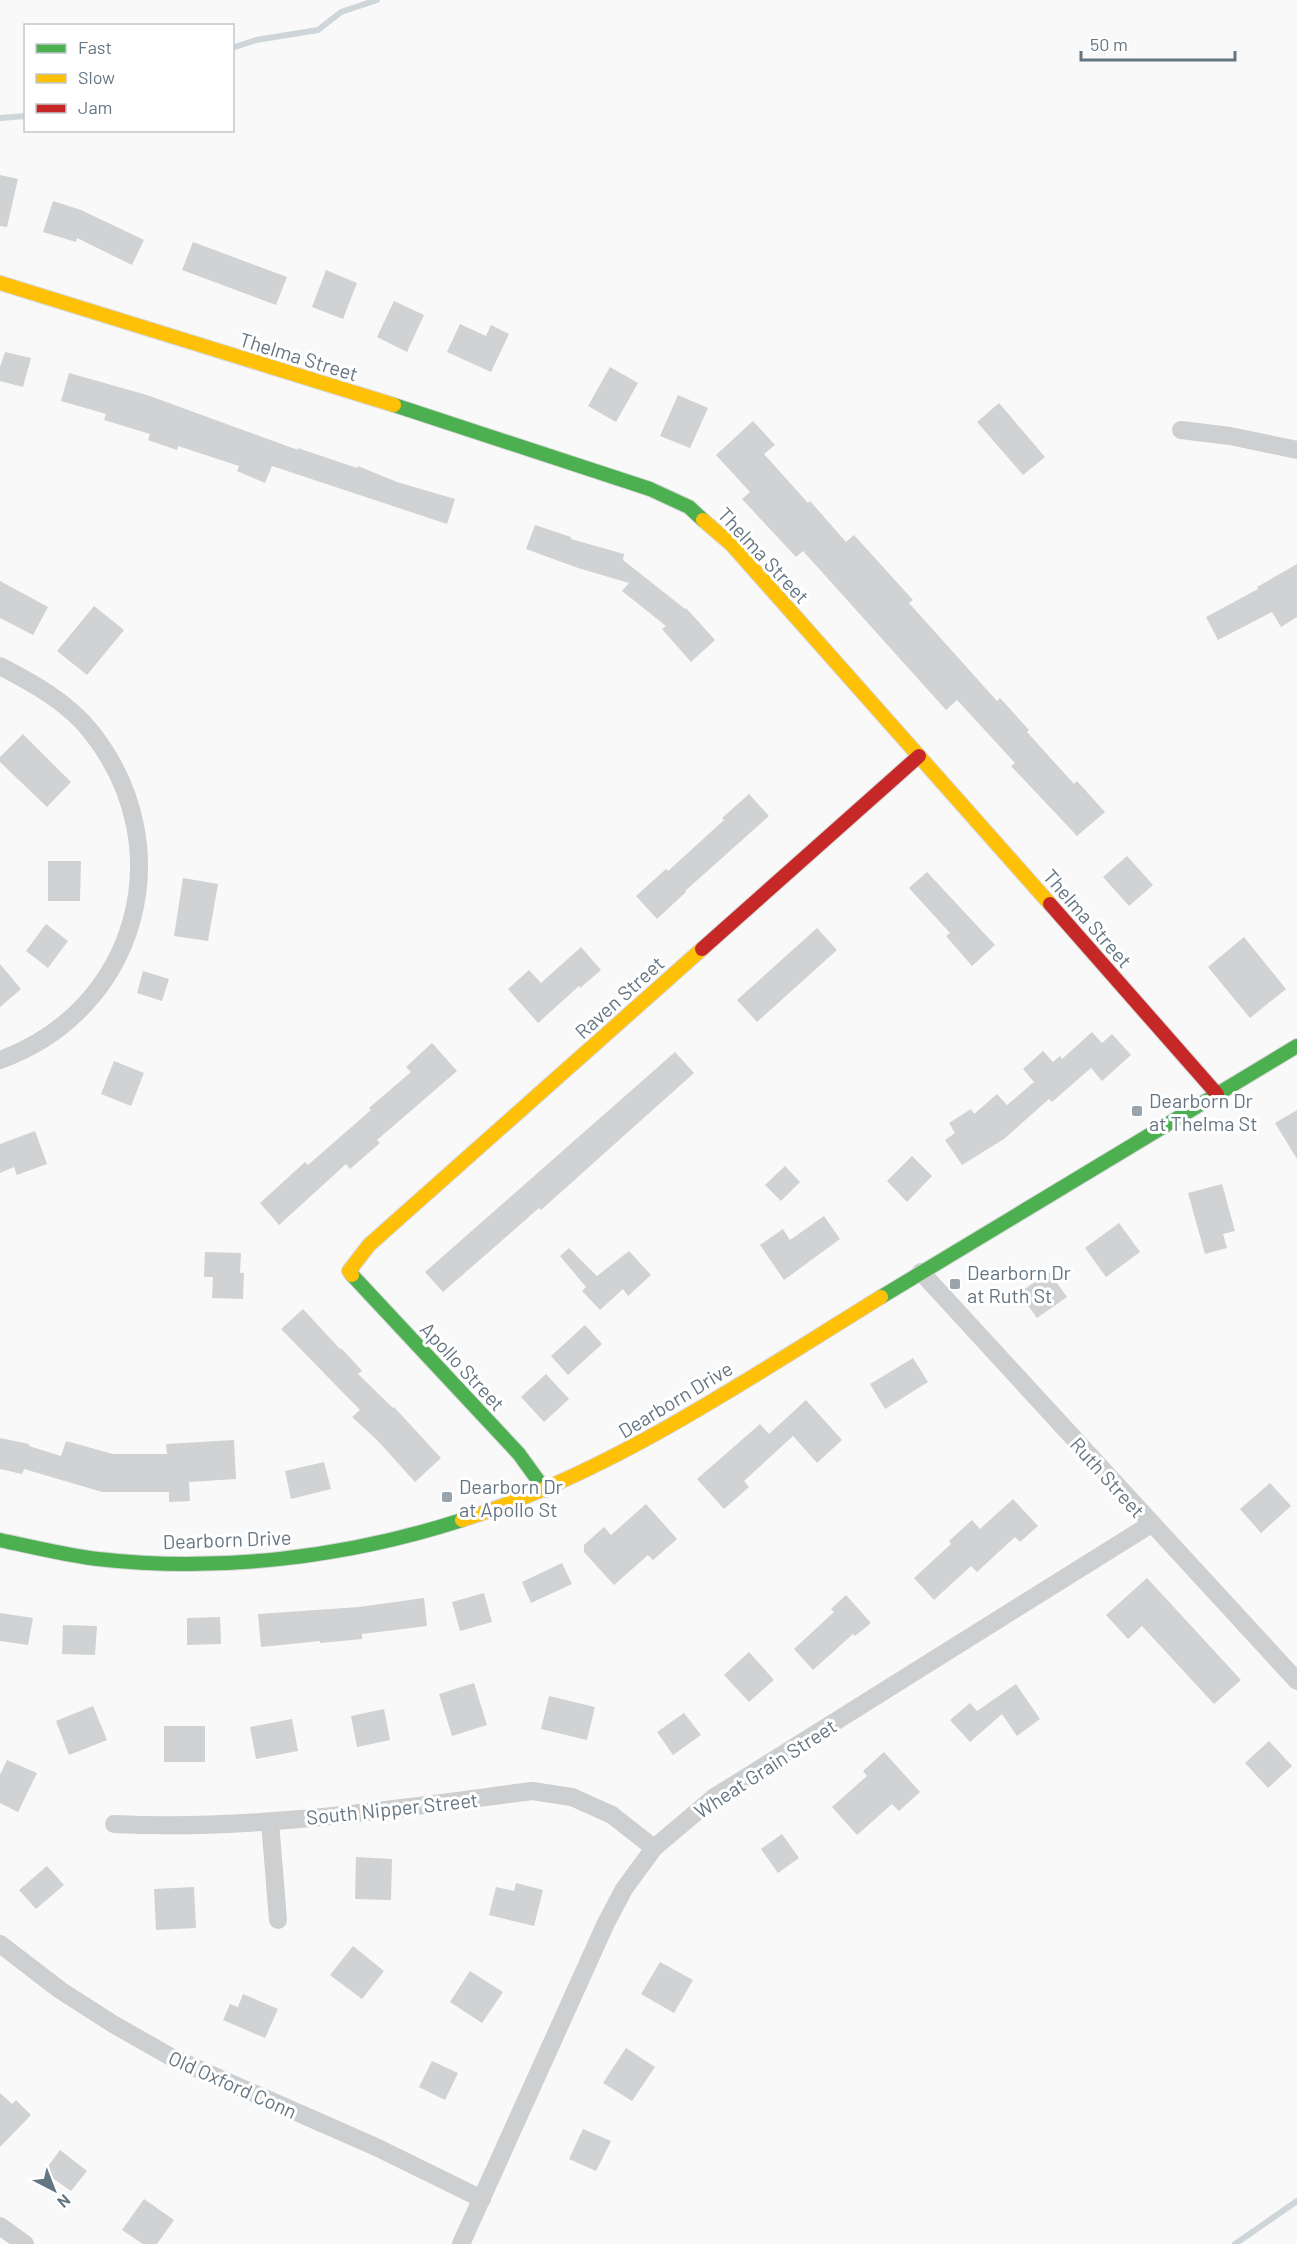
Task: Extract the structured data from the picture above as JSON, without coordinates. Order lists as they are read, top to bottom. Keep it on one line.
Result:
{"streets":{"street":["Thelma Street","Raven Street","Apollo Street","Dearborn Drive","Ruth Street","Wheat Grain Street","South Nipper Street","Old Oxford Conn"]},"crossings":[["Thelma Street","Raven Street"],["Thelma Street","Dearborn Drive"],["Raven Street","Apollo Street"],["Apollo Street","Dearborn Drive"],["Dearborn Drive","Ruth Street"],["Ruth Street","Wheat Grain Street"],["Wheat Grain Street","South Nipper Street"],["Wheat Grain Street","Old Oxford Conn"]],"places":{"transit":["Dearborn Dr at Thelma St","Dearborn Dr at Ruth St","Dearborn Dr at Apollo St"]},"legend":["Fast","Slow","Jam"],"scale_bar":"50 m","north":"bottom right"}
